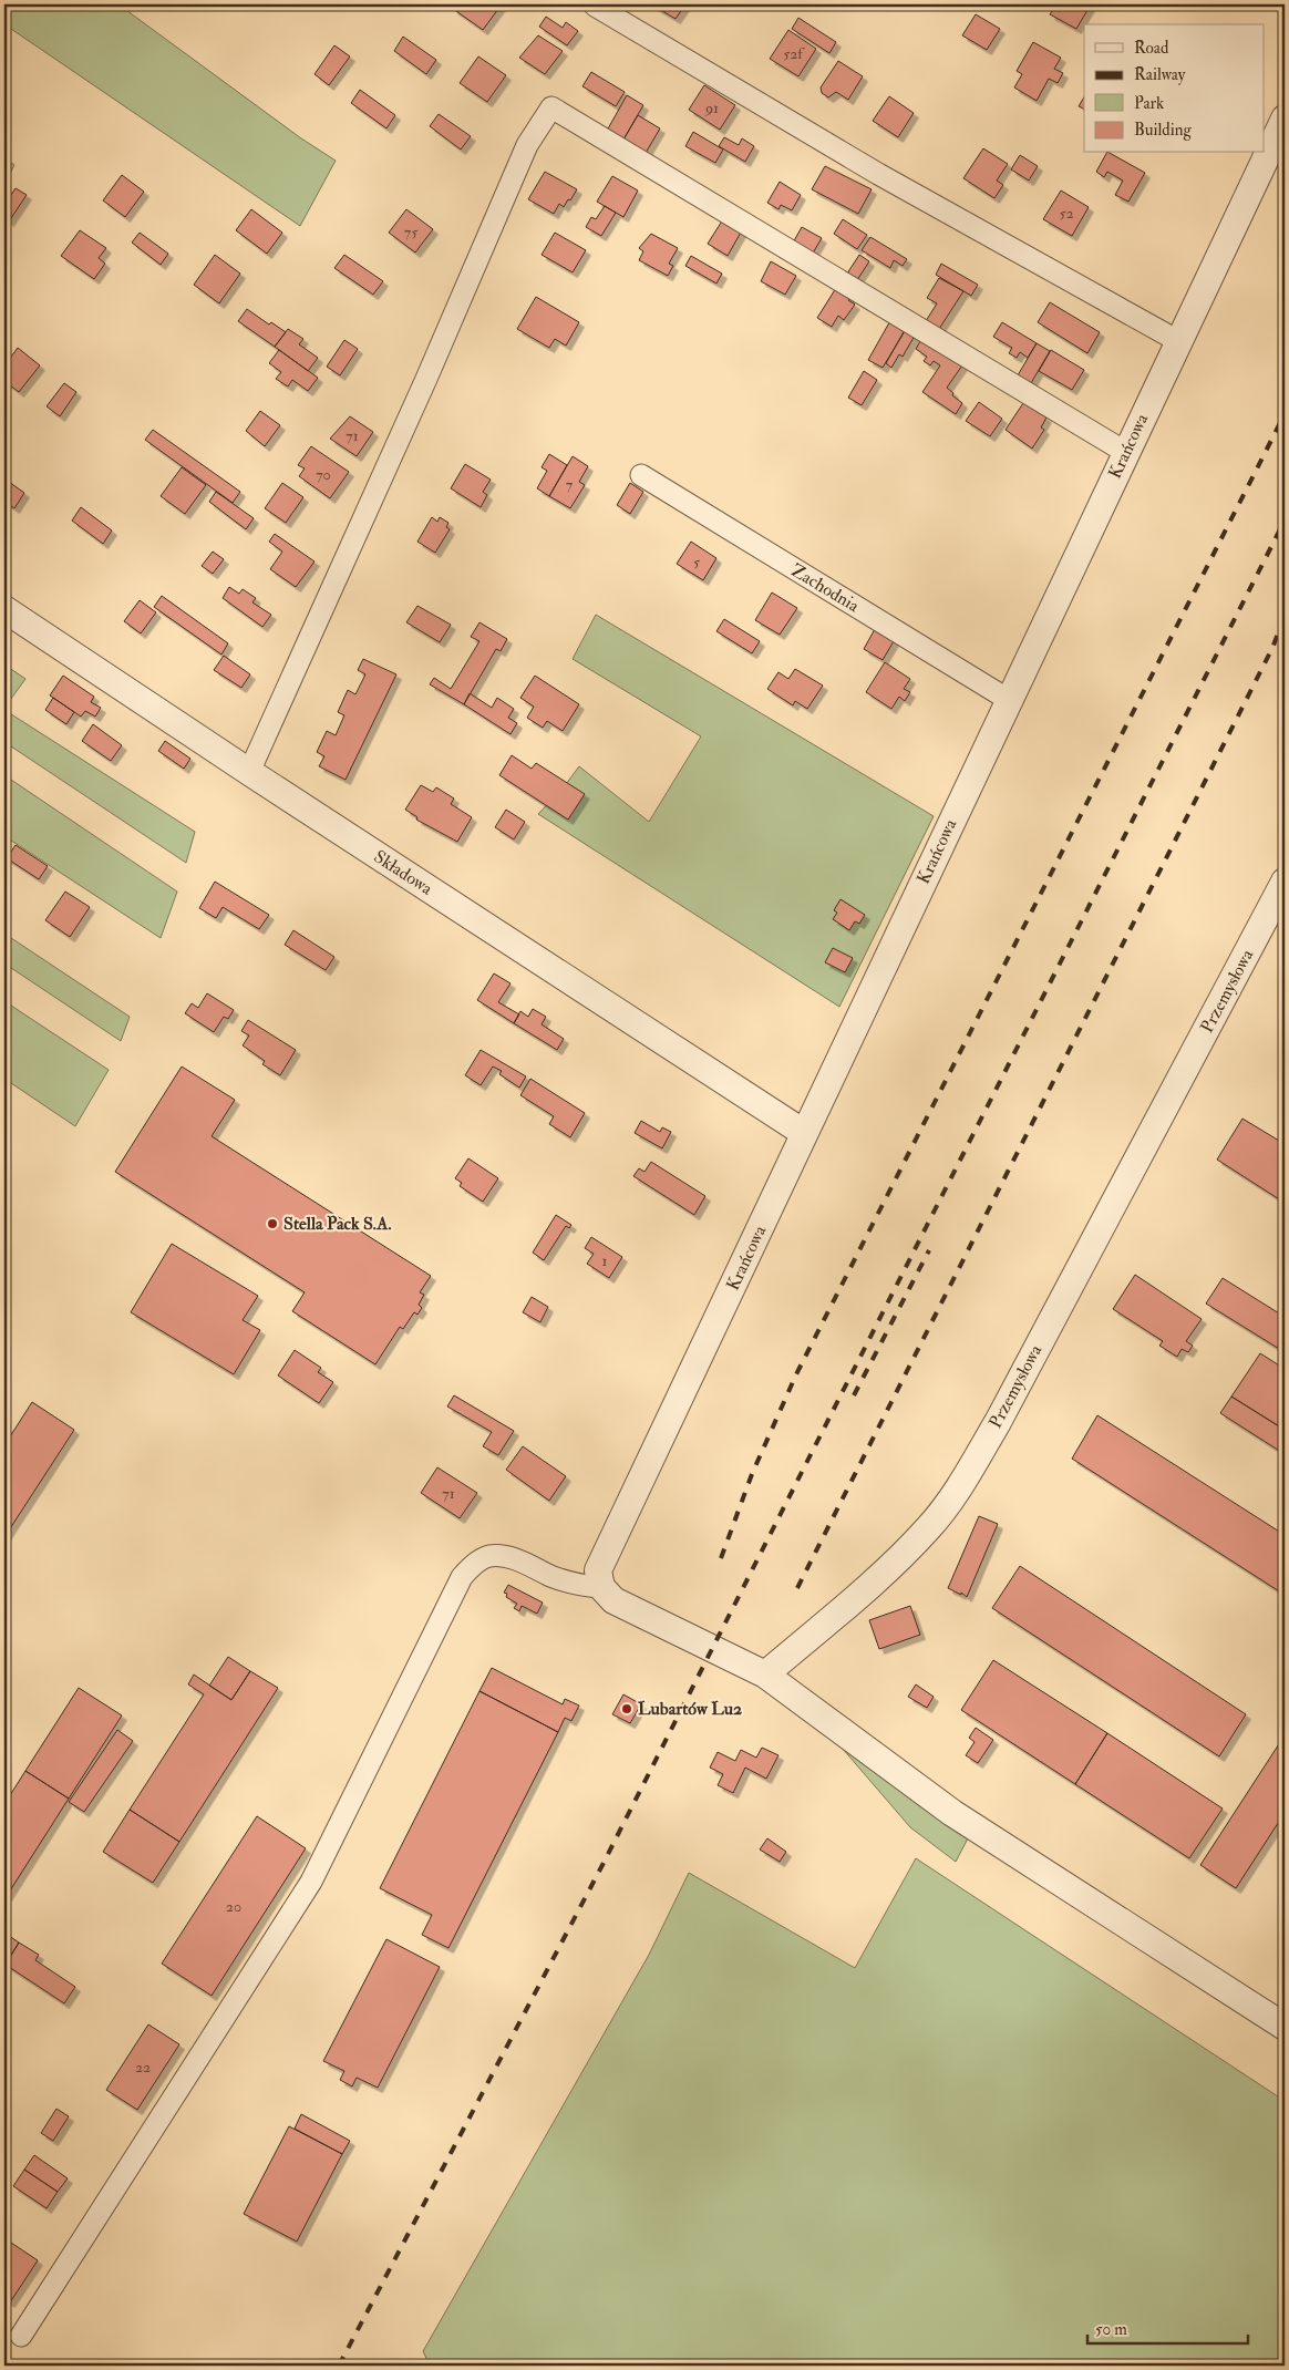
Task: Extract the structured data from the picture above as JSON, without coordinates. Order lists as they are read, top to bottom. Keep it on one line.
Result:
{"streets":{"street":["Krańcowa","Zachodnia","Składowa","Przemysłowa"]},"crossings":[["Krańcowa","Zachodnia"],["Krańcowa","Składowa"]],"places":["Stella Pack S.A.","Lubartów Lu2"],"house_numbers":["52f","91","52","75","71","70","7","5","1","71","20","22"],"legend":["Road","Railway","Park","Building"],"scale_bar":"50 m"}
